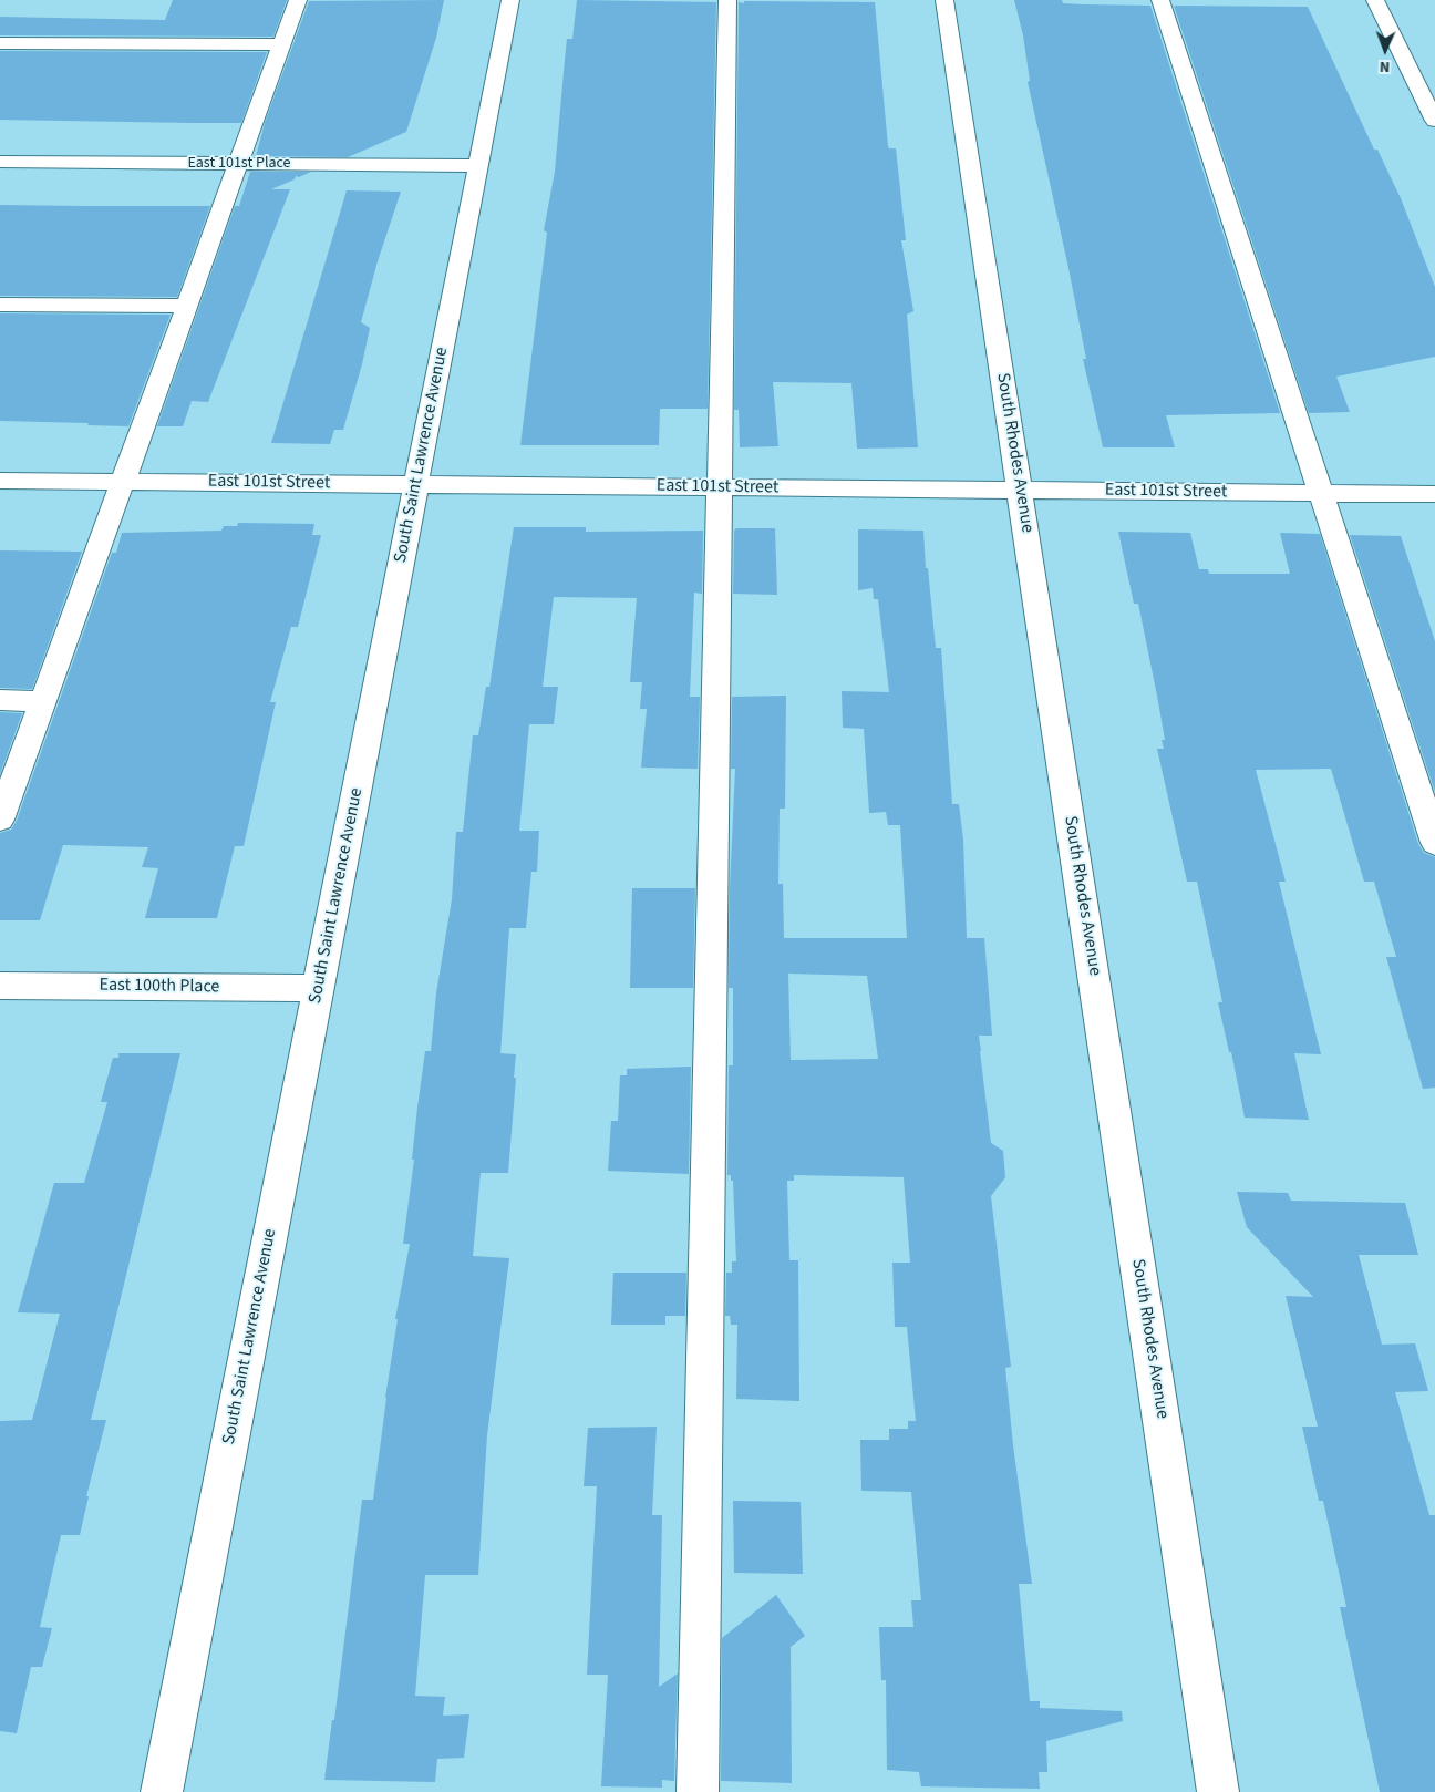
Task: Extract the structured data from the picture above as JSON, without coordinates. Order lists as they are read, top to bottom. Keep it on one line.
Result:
{"streets":{"street":["East 101st Place","South Rhodes Avenue","South Saint Lawrence Avenue","East 101st Street","East 100th Place"]},"crossings":[["East 101st Place","South Saint Lawrence Avenue"],["South Rhodes Avenue","East 101st Street"],["South Saint Lawrence Avenue","East 101st Street"],["South Saint Lawrence Avenue","East 100th Place"]],"north":"bottom"}
